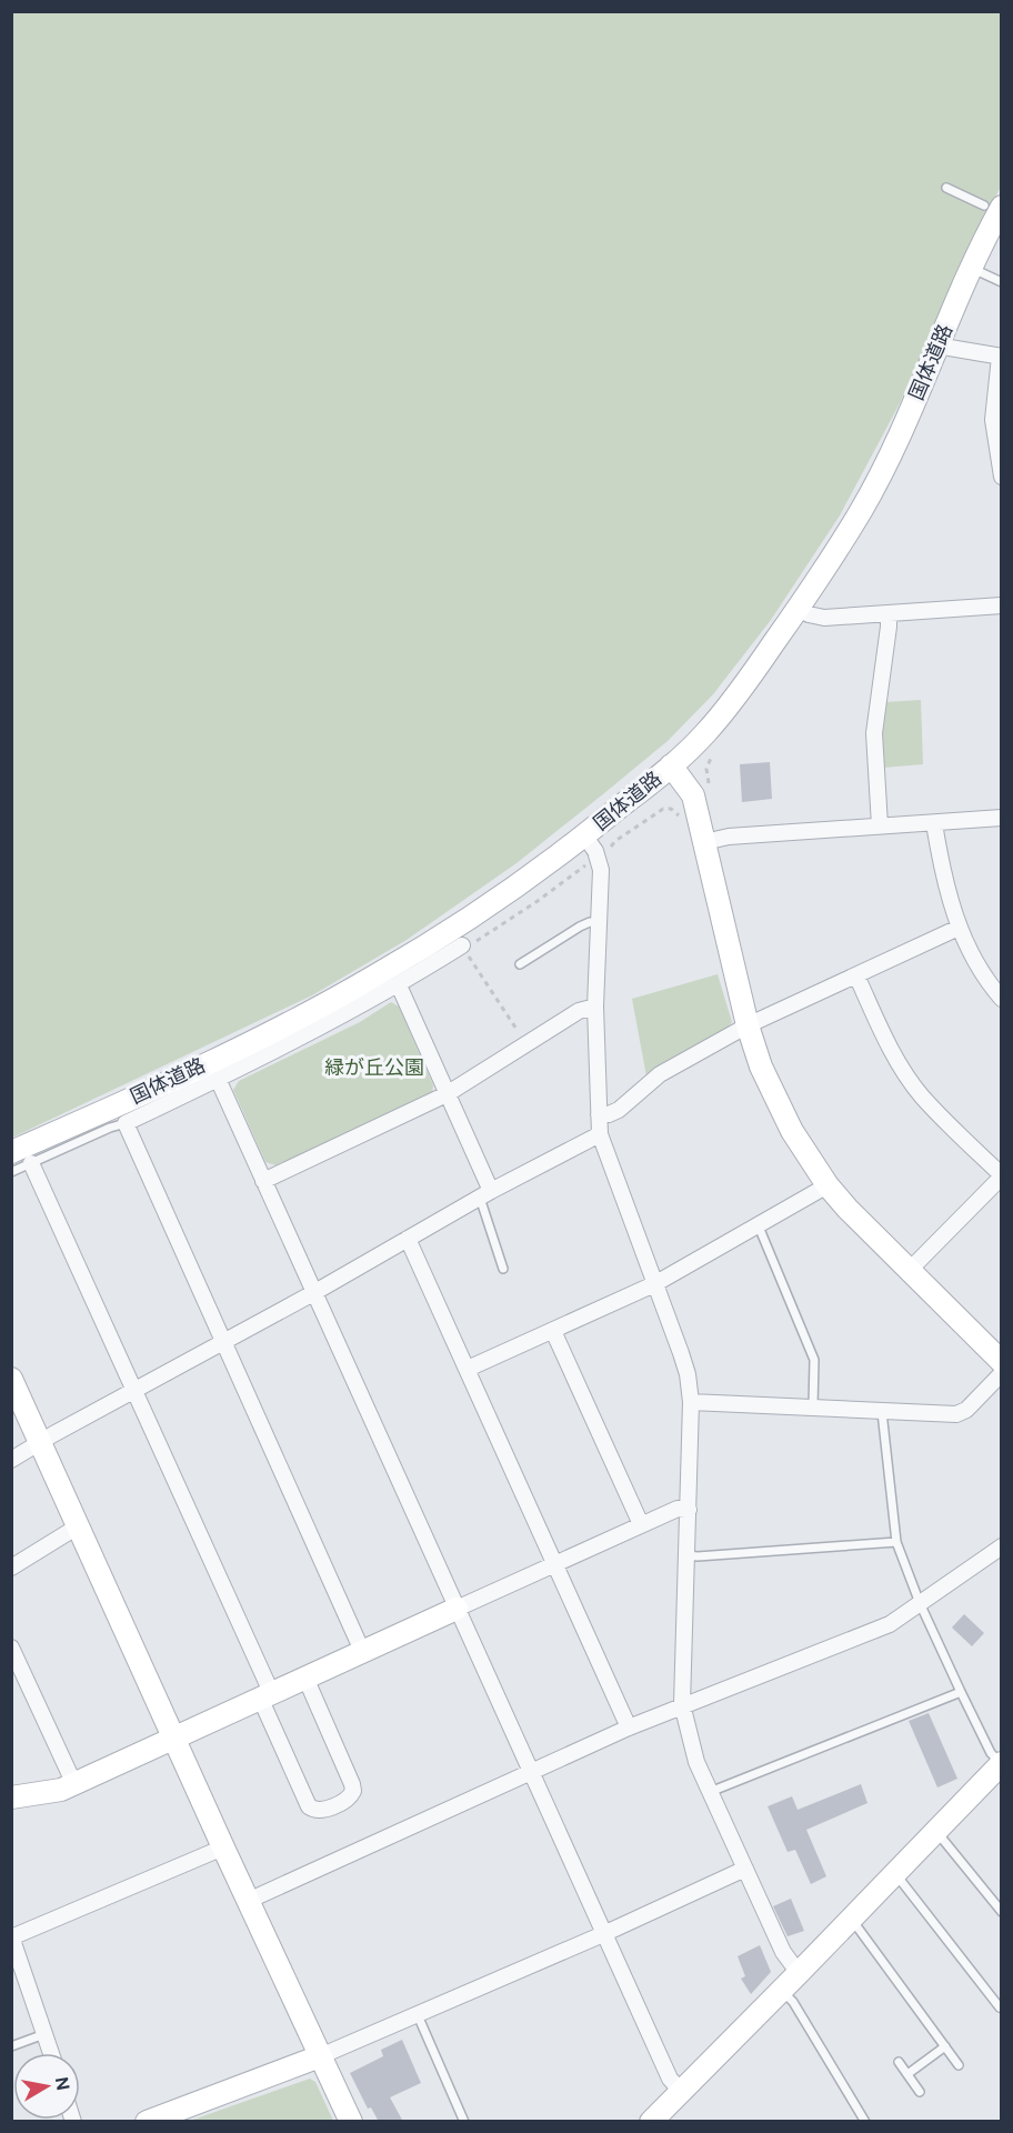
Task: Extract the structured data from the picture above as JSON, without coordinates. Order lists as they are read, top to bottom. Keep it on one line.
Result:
{"streets":{"street":["国体道路"]},"parks":["緑が丘公園"],"north":"right"}
